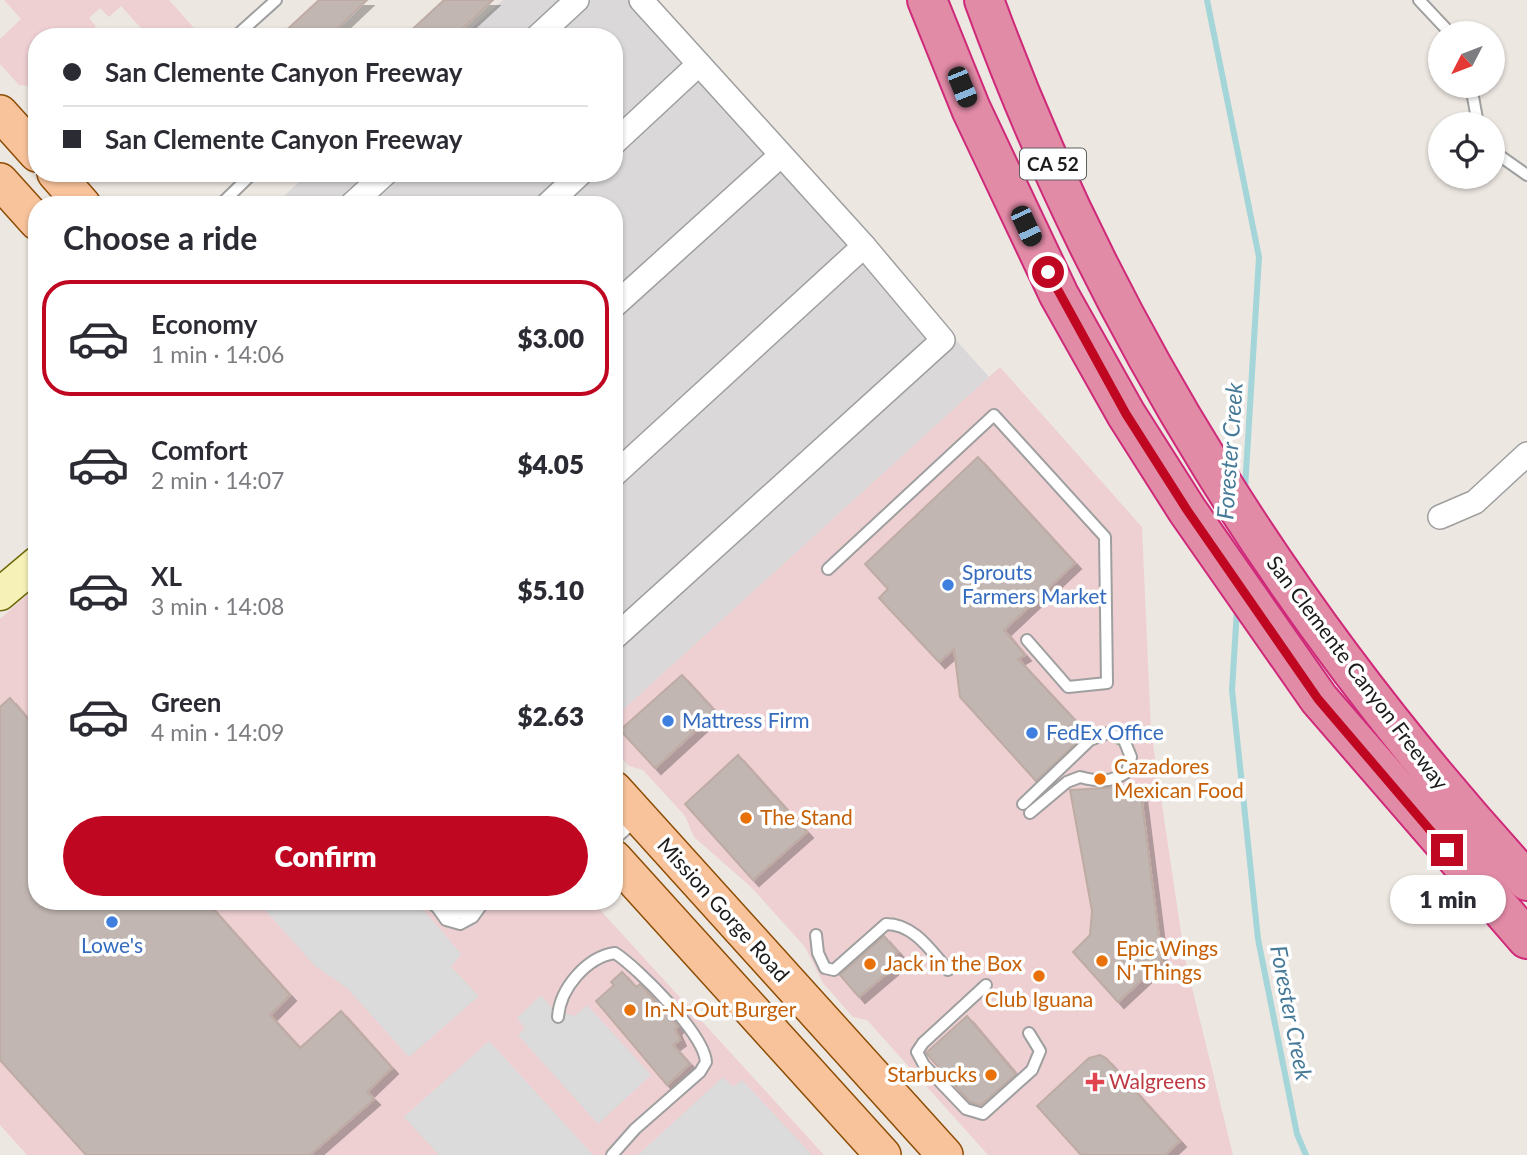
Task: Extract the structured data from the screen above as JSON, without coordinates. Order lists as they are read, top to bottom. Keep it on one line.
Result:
{"streets":{"highway":["CA 52","San Clemente Canyon Freeway"],"main road":["Mission Gorge Road"]},"water":["Forester Creek"],"places":{"other":["Sprouts Farmers Market","Mattress Firm","FedEx Office","Cazadores Mexican Food","The Stand","Lowe's","Epic Wings N' Things","Jack in the Box","Club Iguana","In-N-Out Burger","Starbucks"],"health":["Walgreens"]},"north":"bottom left","page":{"banner":["San Clemente Canyon Freeway","San Clemente Canyon Freeway"],"heading":"Choose a ride","list":[{"name":"Economy","note":"1 min · 14:06","value":"$3.00"},{"name":"Comfort","note":"2 min · 14:07","value":"$4.05"},{"name":"XL","note":"3 min · 14:08","value":"$5.10"},{"name":"Green","note":"4 min · 14:09","value":"$2.63"}],"buttons":"Confirm","bubble":"1 min"}}
